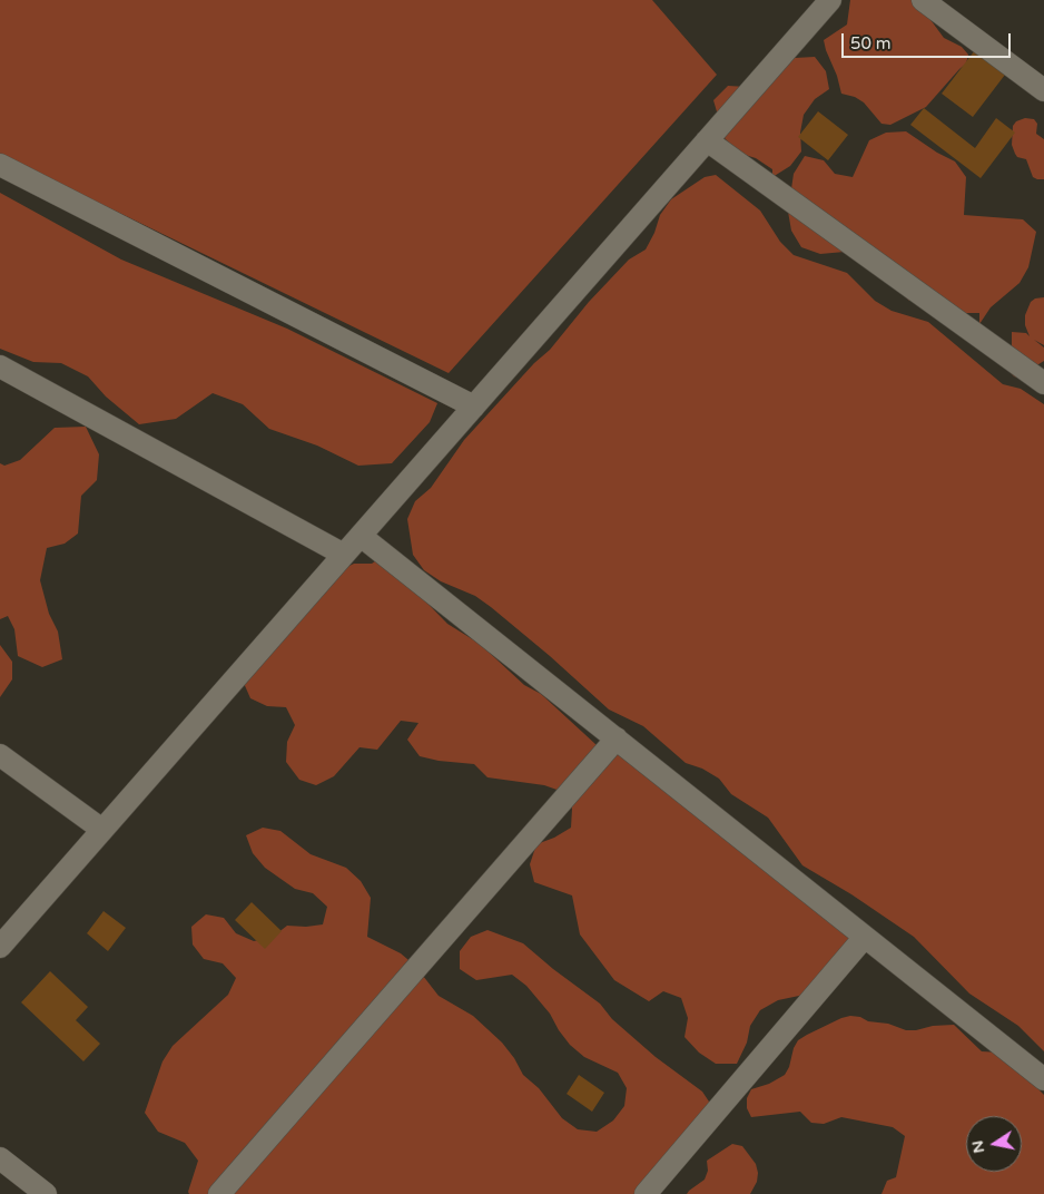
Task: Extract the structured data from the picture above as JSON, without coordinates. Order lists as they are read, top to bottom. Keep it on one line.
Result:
{"scale_bar":"50 m","north":"left"}
